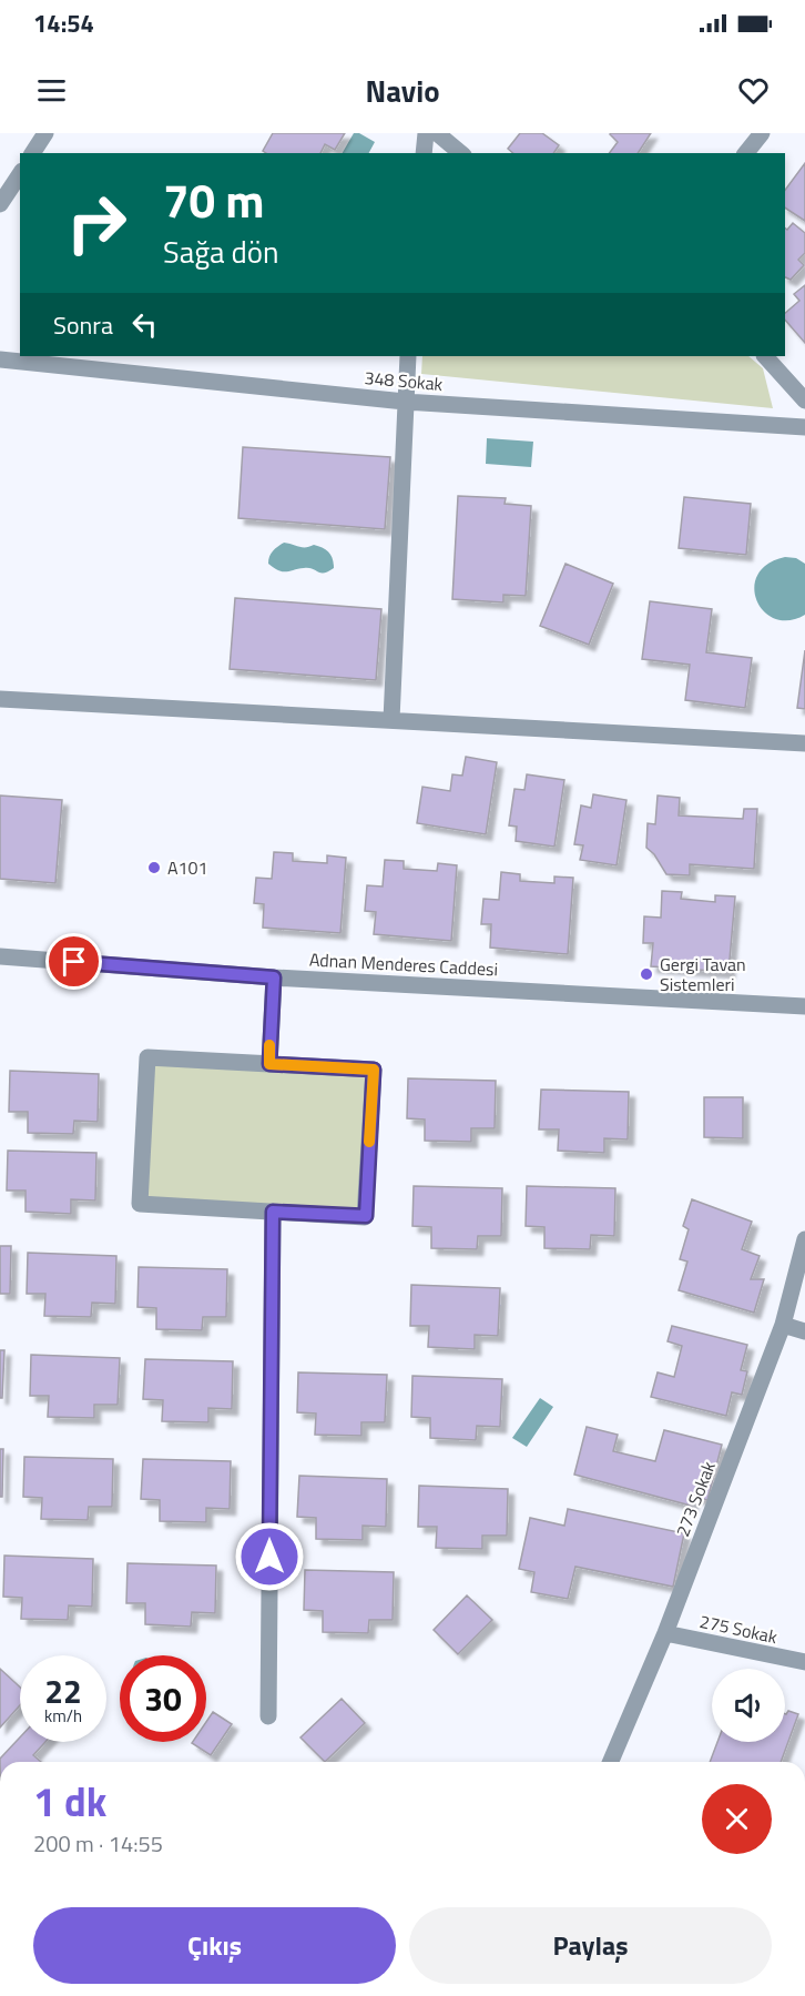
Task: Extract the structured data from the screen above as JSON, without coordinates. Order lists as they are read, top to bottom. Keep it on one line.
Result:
{"streets":{"street":["348 Sokak","Adnan Menderes Caddesi","273 Sokak","275 Sokak"]},"crossings":[["273 Sokak","275 Sokak"]],"places":["A101","Gergi Tavan Sistemleri"],"page":{"status":"14:54","header":"Navio","turn":["70 m","Sağa dön"],"then":"Sonra","speed":"22 km/h","limit":"30","heading":["1 dk","200 m · 14:55"],"buttons":["Çıkış","Paylaş"]}}
